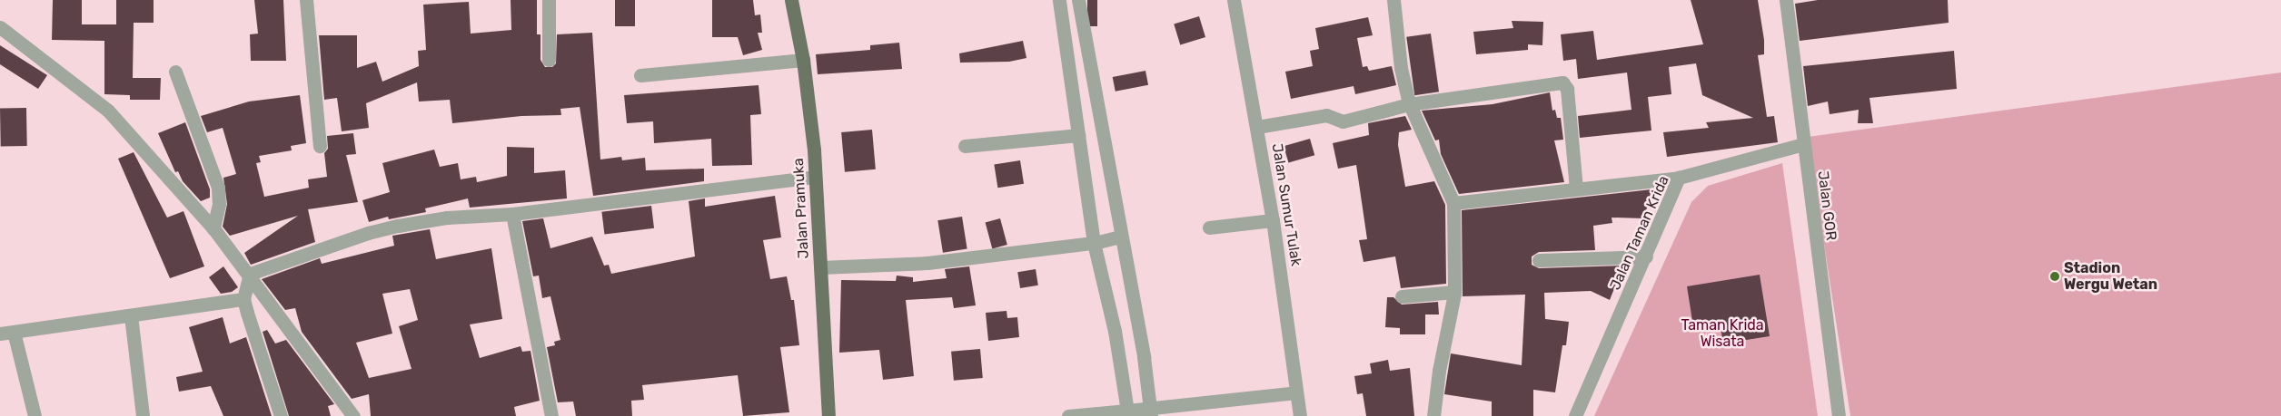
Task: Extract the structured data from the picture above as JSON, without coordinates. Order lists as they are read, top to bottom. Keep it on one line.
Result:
{"streets":{"main road":["Jalan Pramuka"],"street":["Jalan Sumur Tulak","Jalan GOR","Jalan Taman Krida"]},"crossings":[["Jalan GOR","Jalan Taman Krida"]],"parks":["Taman Krida Wisata"],"places":["Stadion Wergu Wetan"]}
